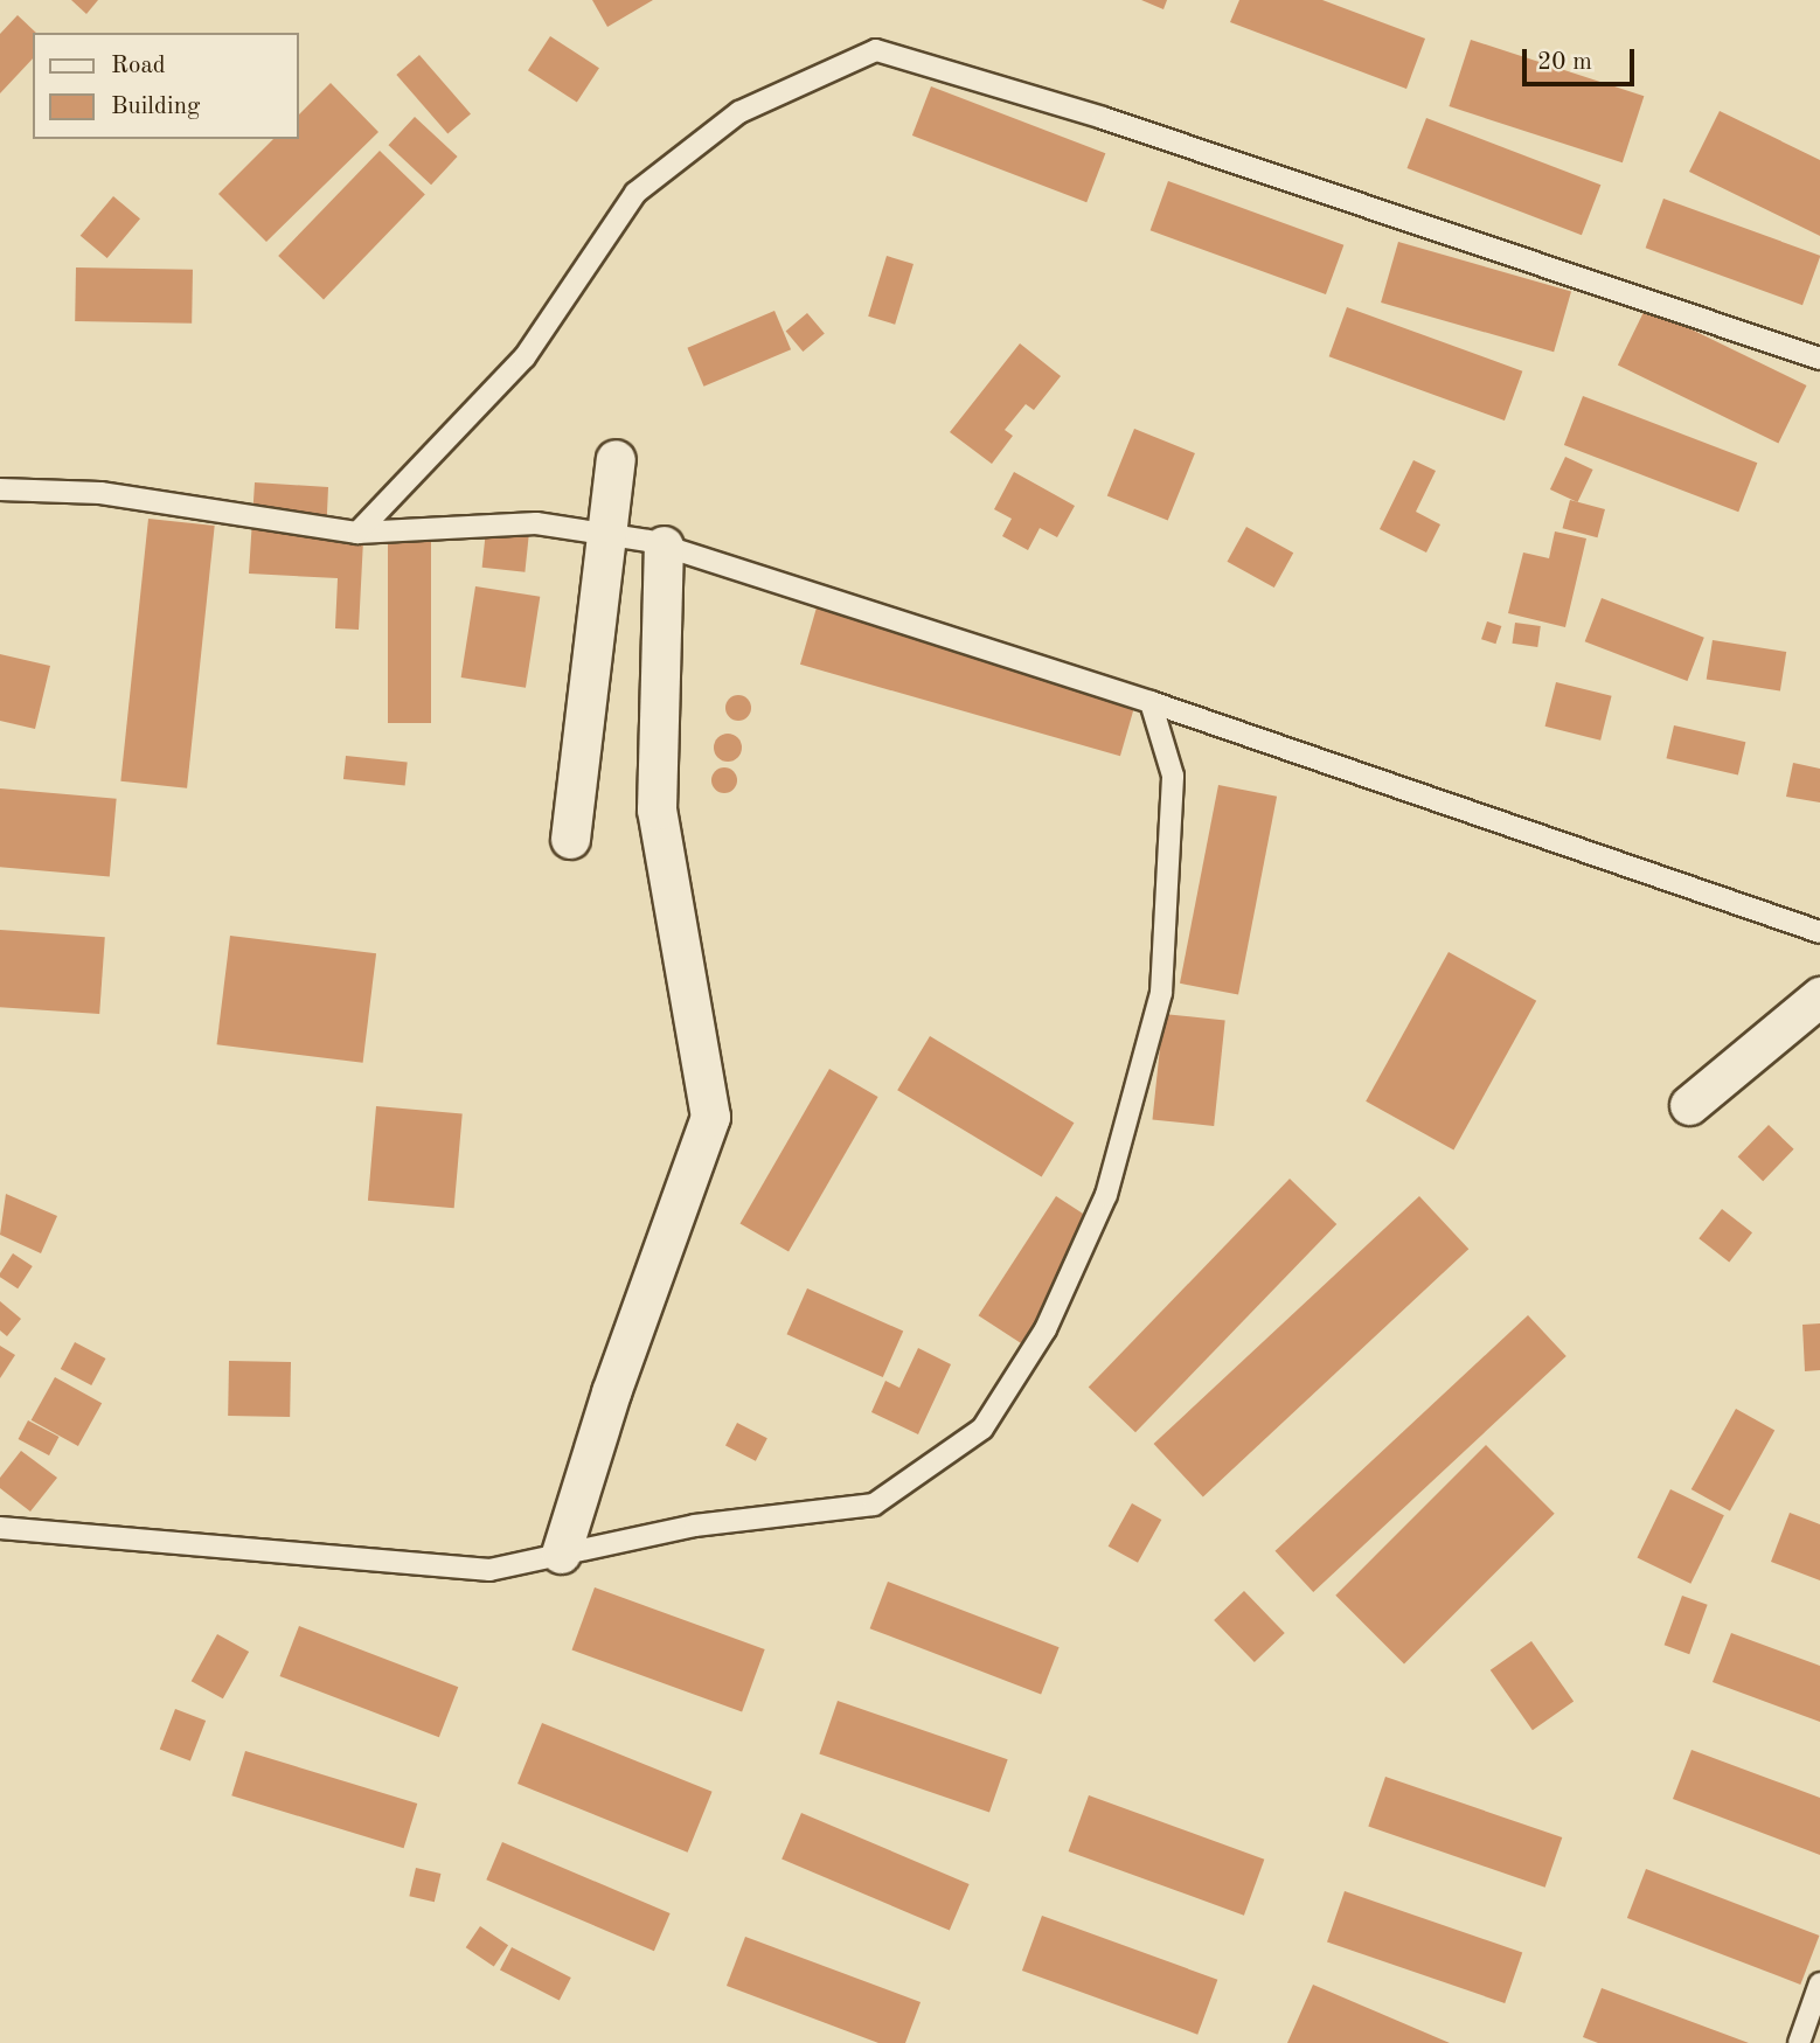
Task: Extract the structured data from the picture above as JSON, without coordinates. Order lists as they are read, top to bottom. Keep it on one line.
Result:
{"legend":["Road","Building"],"scale_bar":"20 m"}
